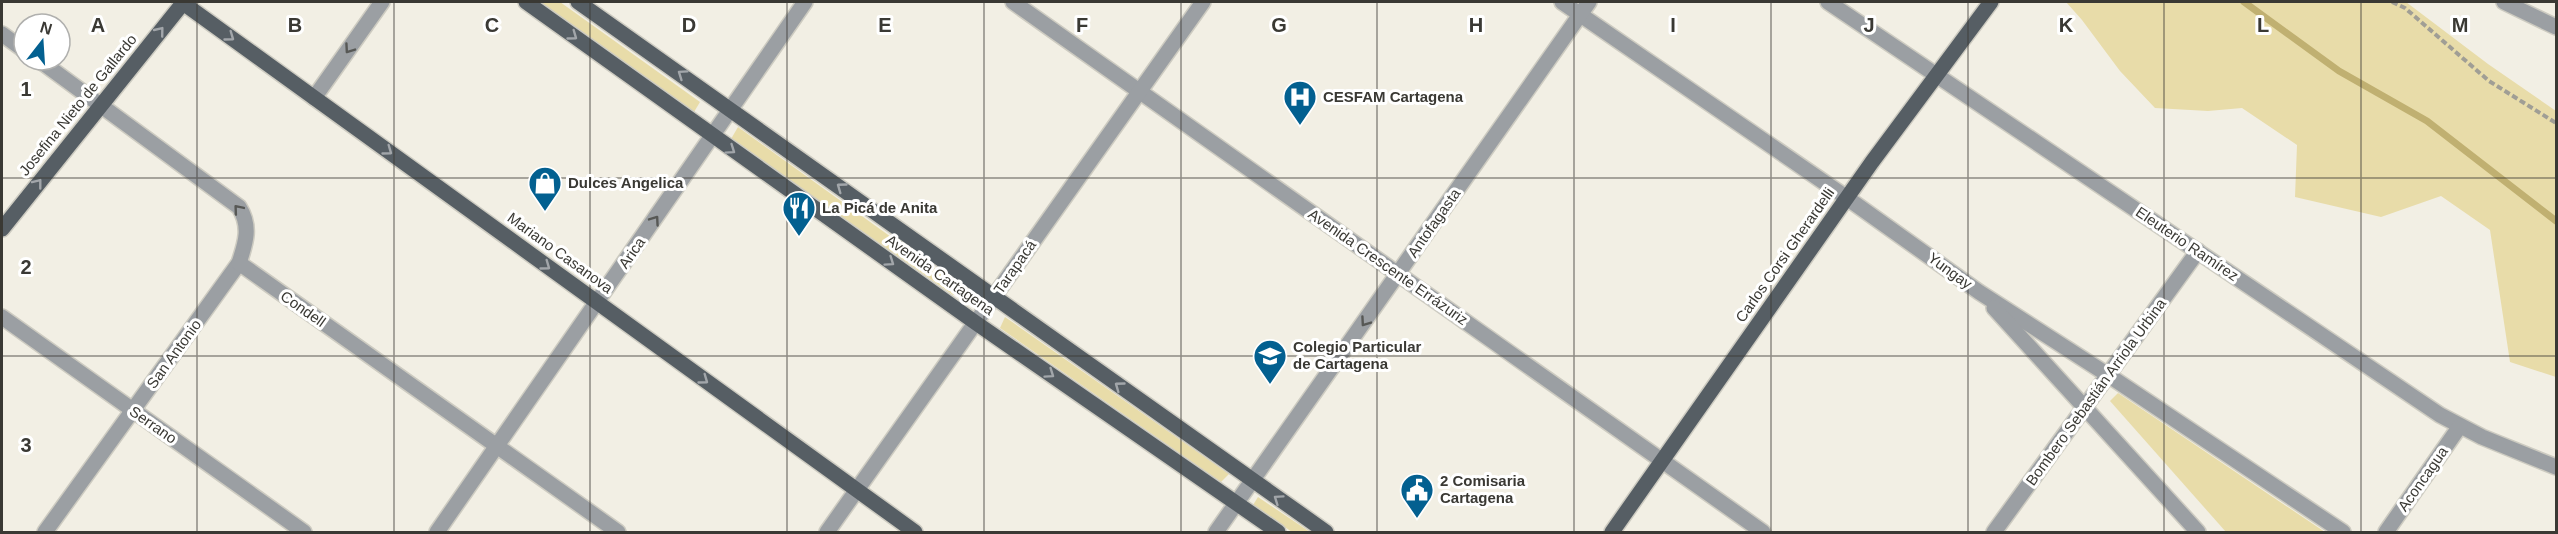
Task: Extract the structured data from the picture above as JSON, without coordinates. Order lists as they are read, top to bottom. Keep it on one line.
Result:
{"streets":{"main road":["Josefina Nieto de Gallardo","Mariano Casanova","Carlos Corsi Gherardelli","Avenida Cartagena"],"street":["Antofagasta","Eleuterio Ramírez","Arica","Tarapacá","Avenida Crescente Errázuriz","Yungay","Condell","San Antonio","Bombero Sebastián Arriola Urbina","Serrano","Aconcagua"]},"crossings":[["Josefina Nieto de Gallardo","Mariano Casanova"],["Antofagasta","Avenida Crescente Errázuriz"],["Antofagasta","Yungay"],["Antofagasta","Avenida Cartagena"],["Eleuterio Ramírez","Carlos Corsi Gherardelli"],["Eleuterio Ramírez","Bombero Sebastián Arriola Urbina"],["Eleuterio Ramírez","Aconcagua"],["Mariano Casanova","Arica"],["Mariano Casanova","Tarapacá"],["Arica","Avenida Cartagena"],["Arica","Condell"],["Carlos Corsi Gherardelli","Avenida Crescente Errázuriz"],["Carlos Corsi Gherardelli","Yungay"],["Tarapacá","Avenida Crescente Errázuriz"],["Tarapacá","Avenida Cartagena"],["Yungay","Bombero Sebastián Arriola Urbina"],["Condell","San Antonio"],["San Antonio","Serrano"]],"one_way":["Josefina Nieto de Gallardo","Antofagasta","Mariano Casanova"],"places":{"hospital":["CESFAM Cartagena"],"shop":["Dulces Angelica"],"restaurant":["La Picá de Anita"],"school or university":["Colegio Particular de Cartagena"],"public building":["2 Comisaria Cartagena"]},"north":"top","grid":{"columns":["A","B","C","D","E","F","G","H","I","J","K","L","M"],"rows":["1","2","3"]}}
